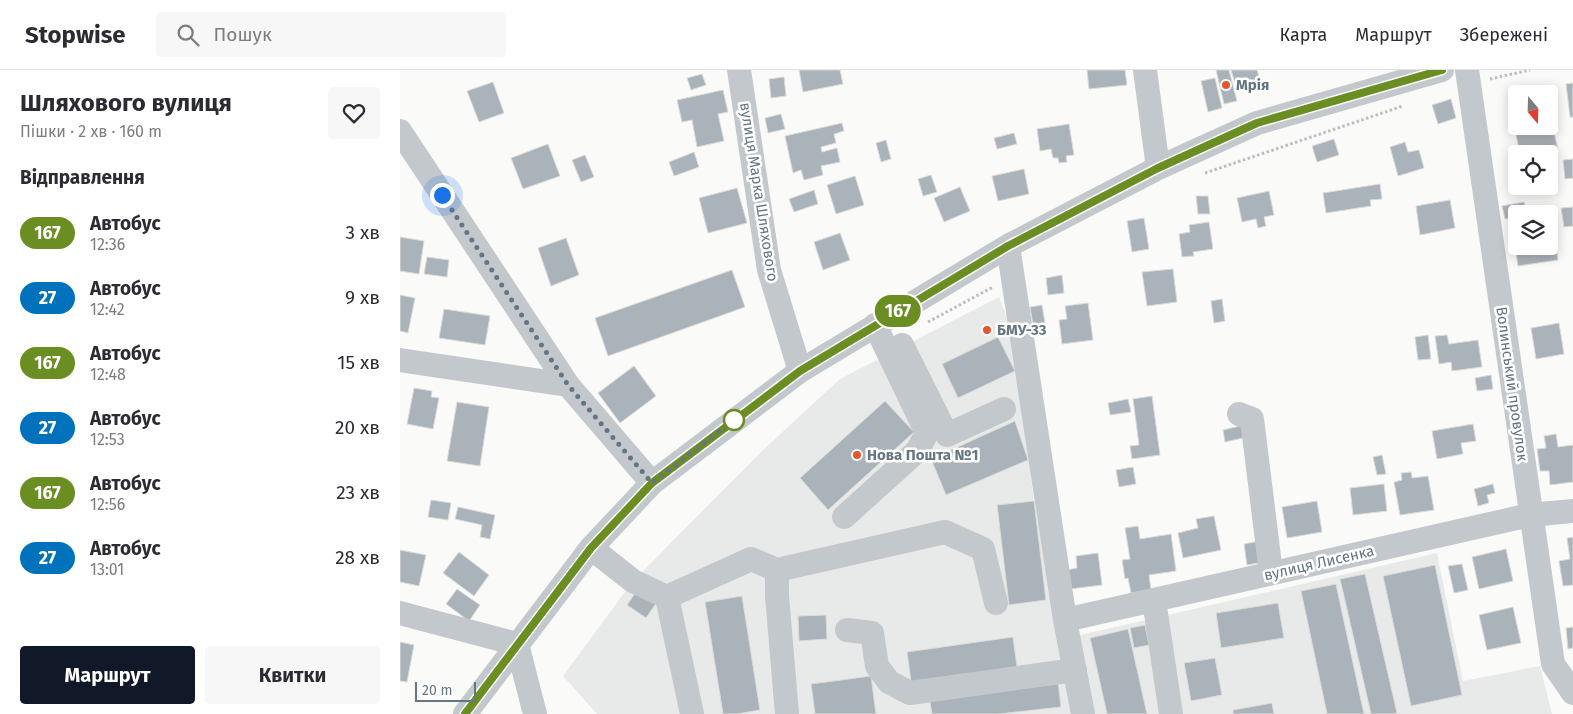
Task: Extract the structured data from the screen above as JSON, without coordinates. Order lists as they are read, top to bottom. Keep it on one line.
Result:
{"streets":{"street":["вулиця Марка Шляхового","Волинський провулок","вулиця Лисенка"]},"crossings":[["Волинський провулок","вулиця Лисенка"]],"places":["Мрія","БМУ-33","Нова Пошта №1"],"lines":["bus line 167"],"scale_bar":"20 m","north":"bottom","page":{"header":"Stopwise","search":"Пошук","nav":["Карта","Маршрут","Збережені"],"heading":[["Шляхового вулиця","Пішки · 2 хв · 160 m"],"Відправлення"],"on_map":"167","list":[{"mark":"167","name":"Автобус","note":"12:36","value":"3 хв"},{"mark":"27","name":"Автобус","note":"12:42","value":"9 хв"},{"mark":"167","name":"Автобус","note":"12:48","value":"15 хв"},{"mark":"27","name":"Автобус","note":"12:53","value":"20 хв"},{"mark":"167","name":"Автобус","note":"12:56","value":"23 хв"},{"mark":"27","name":"Автобус","note":"13:01","value":"28 хв"}],"buttons":["Маршрут","Квитки"],"scale":"20 m"}}
